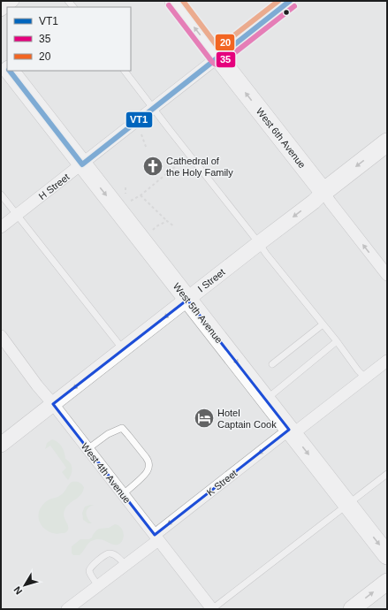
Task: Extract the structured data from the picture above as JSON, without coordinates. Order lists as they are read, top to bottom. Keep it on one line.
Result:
{"streets":{"main road":["West 6th Avenue","I Street","West 5th Avenue"],"street":["H Street","West 4th Avenue","K Street"]},"crossings":[["West 6th Avenue","H Street"],["West 6th Avenue","I Street"],["H Street","West 5th Avenue"],["I Street","West 5th Avenue"],["I Street","West 4th Avenue"],["West 5th Avenue","K Street"],["West 4th Avenue","K Street"]],"one_way":["West 6th Avenue","I Street","West 5th Avenue","K Street"],"places":{"church":["Cathedral of the Holy Family"],"hotel":["Hotel Captain Cook"]},"lines":["transit line VT1","transit line 20","transit line 35"],"legend":["VT1","35","20"],"north":"bottom left"}
